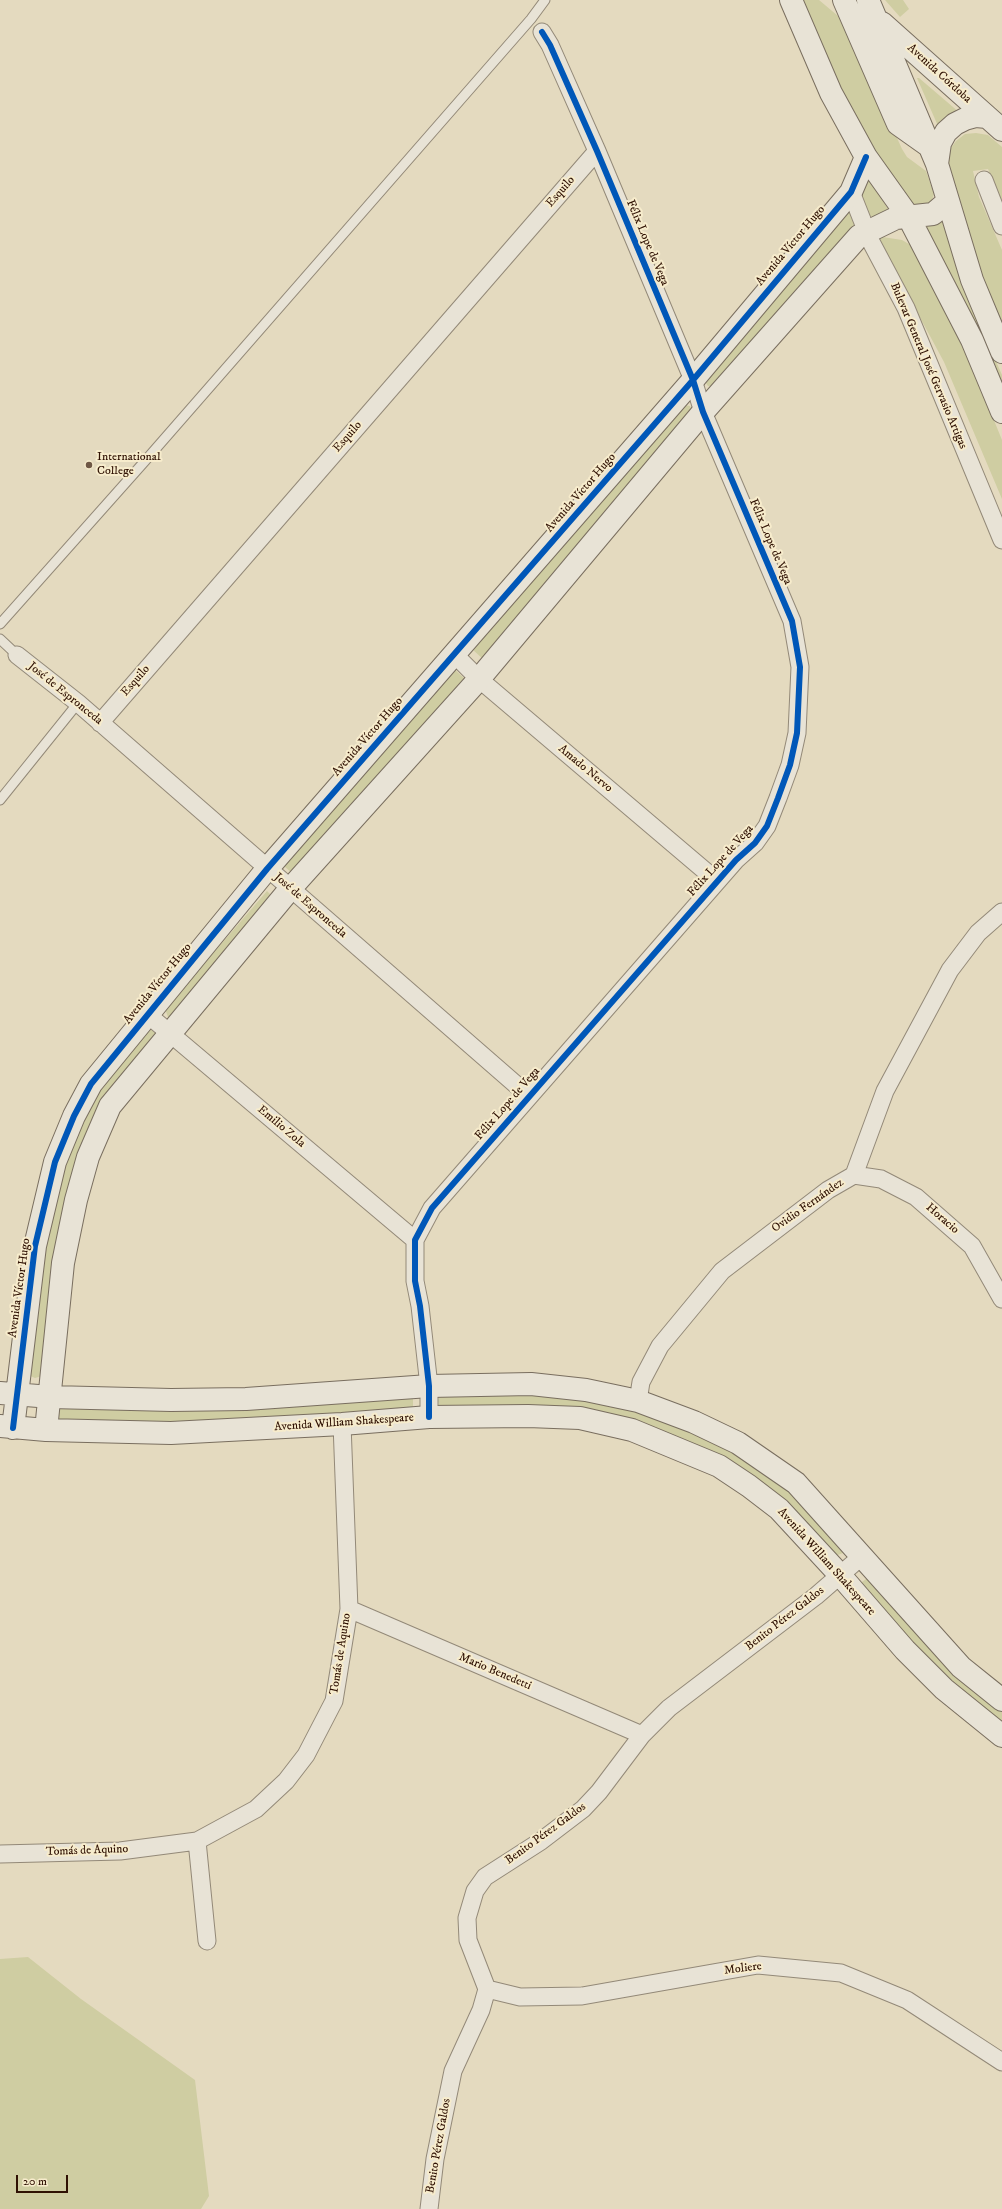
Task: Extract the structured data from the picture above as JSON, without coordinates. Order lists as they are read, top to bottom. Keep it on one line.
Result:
{"streets":{"street":["Avenida Córdoba","Esquilo","Félix Lope de Vega","Avenida Víctor Hugo","Bulevar General José Gervasio Artigas","José de Espronceda","Amado Nervo","Emilio Zola","Ovidio Fernández","Horacio","Avenida William Shakespeare","Benito Pérez Galdos","Tomás de Aquino","Mario Benedetti","Moliere"]},"crossings":[["Esquilo","Félix Lope de Vega"],["Esquilo","José de Espronceda"],["Félix Lope de Vega","Avenida Víctor Hugo"],["Félix Lope de Vega","José de Espronceda"],["Félix Lope de Vega","Amado Nervo"],["Félix Lope de Vega","Emilio Zola"],["Félix Lope de Vega","Avenida William Shakespeare"],["Avenida Víctor Hugo","Bulevar General José Gervasio Artigas"],["Avenida Víctor Hugo","José de Espronceda"],["Avenida Víctor Hugo","Amado Nervo"],["Avenida Víctor Hugo","Emilio Zola"],["Avenida Víctor Hugo","Avenida William Shakespeare"],["Ovidio Fernández","Horacio"],["Avenida William Shakespeare","Benito Pérez Galdos"],["Avenida William Shakespeare","Tomás de Aquino"],["Benito Pérez Galdos","Mario Benedetti"],["Benito Pérez Galdos","Moliere"],["Tomás de Aquino","Mario Benedetti"]],"places":["International College"],"scale_bar":"20 m"}
